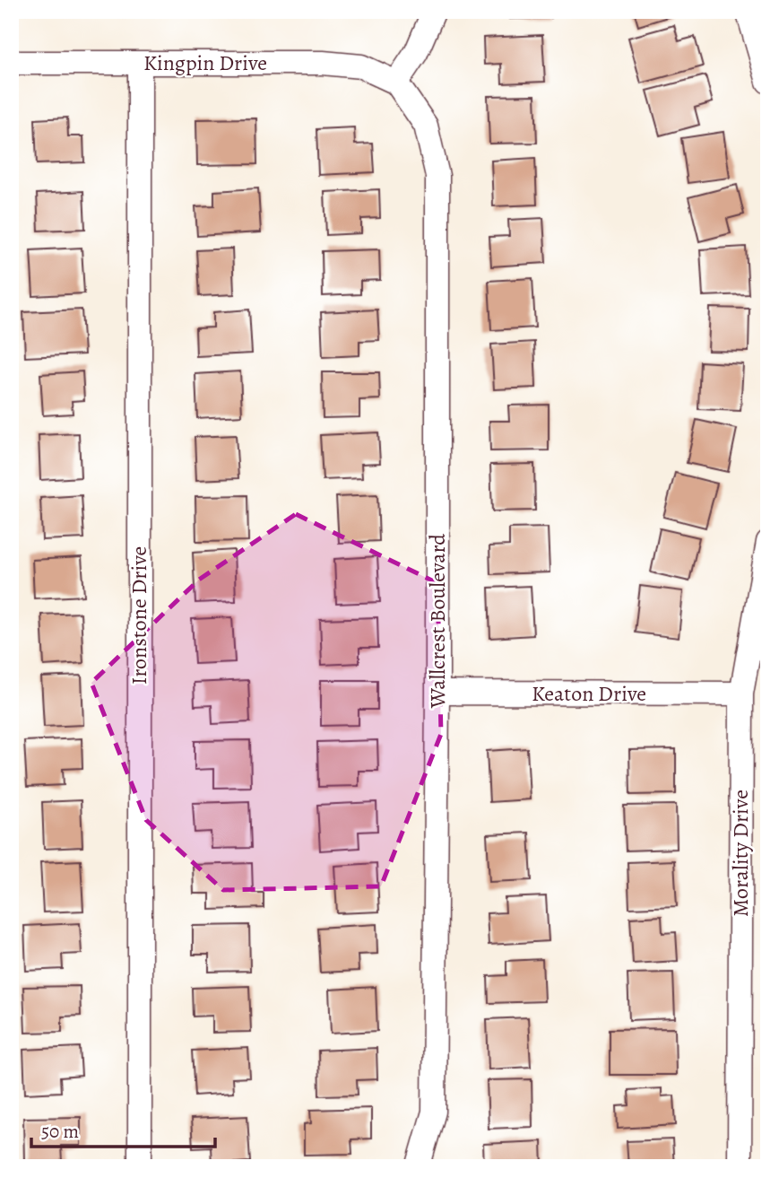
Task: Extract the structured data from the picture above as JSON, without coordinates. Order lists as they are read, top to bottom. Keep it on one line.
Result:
{"streets":{"street":["Kingpin Drive","Ironstone Drive","Wallcrest Boulevard","Keaton Drive","Morality Drive"]},"crossings":[["Kingpin Drive","Ironstone Drive"],["Kingpin Drive","Wallcrest Boulevard"],["Wallcrest Boulevard","Keaton Drive"],["Keaton Drive","Morality Drive"]],"scale_bar":"50 m"}
